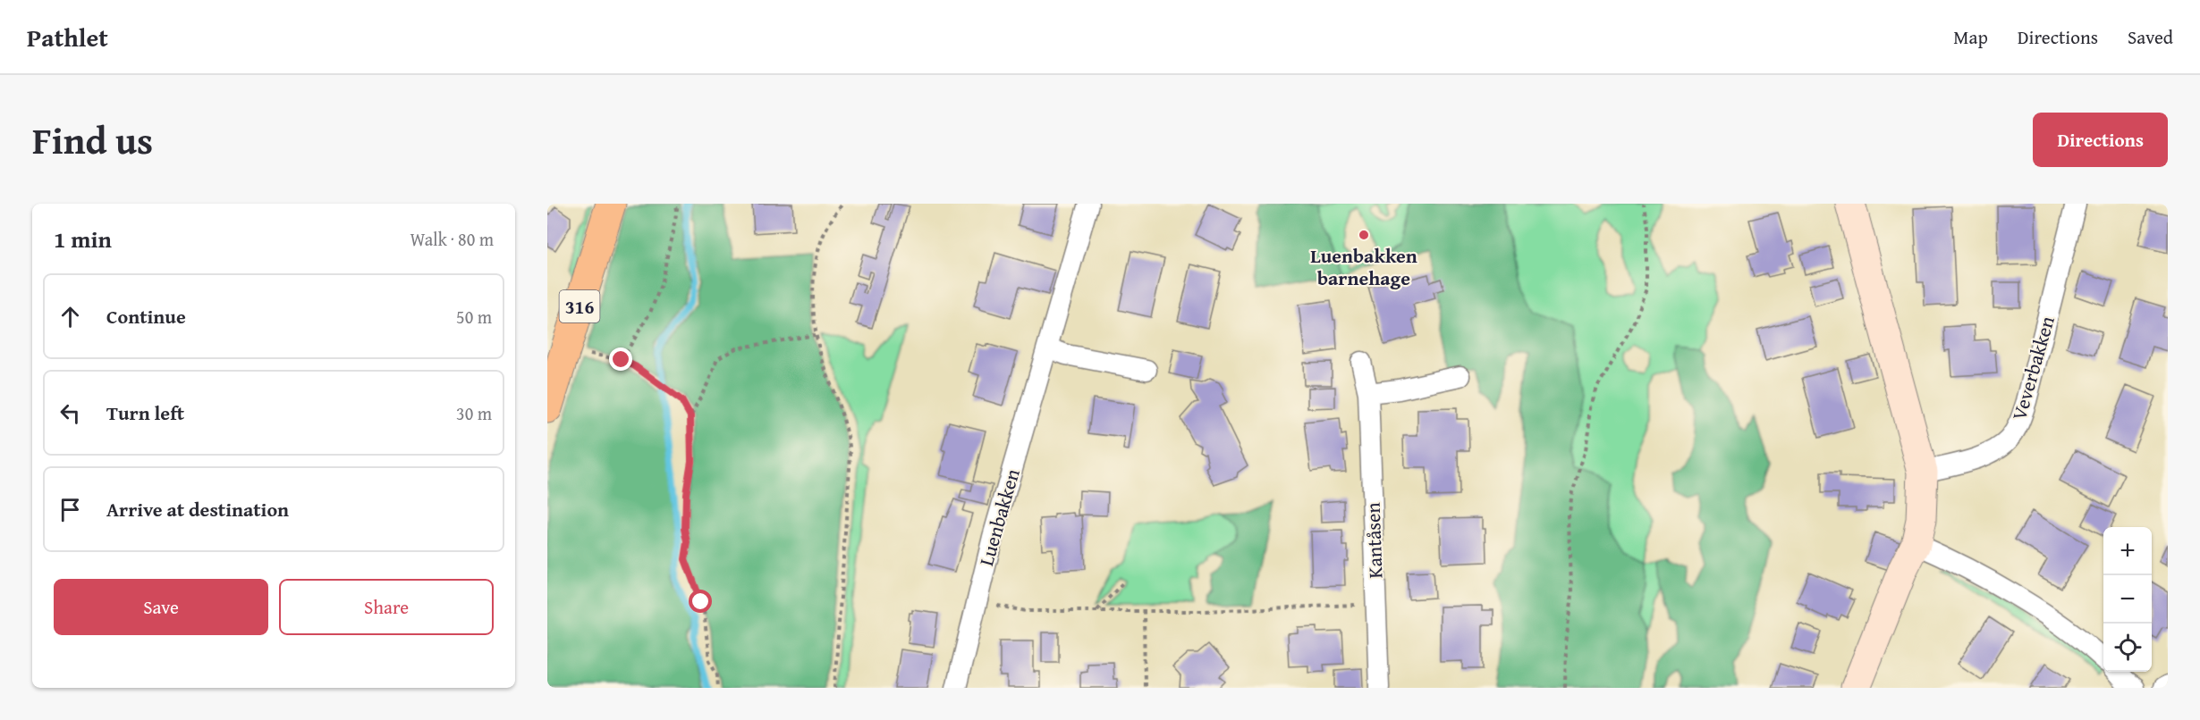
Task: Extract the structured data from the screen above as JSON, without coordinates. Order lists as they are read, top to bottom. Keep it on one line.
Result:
{"streets":{"main road":["316"],"street":["Veverbakken","Luenbakken","Kantåsen"]},"places":["Luenbakken barnehage"],"page":{"header":"Pathlet","nav":["Map","Directions","Saved"],"title":"Find us","buttons":["Directions",["Save","Share"]],"heading":["1 min","Walk · 80 m"],"list":[["Continue","50 m"],["Turn left","30 m"],"Arrive at destination"],"map_buttons":["+","−"]}}
